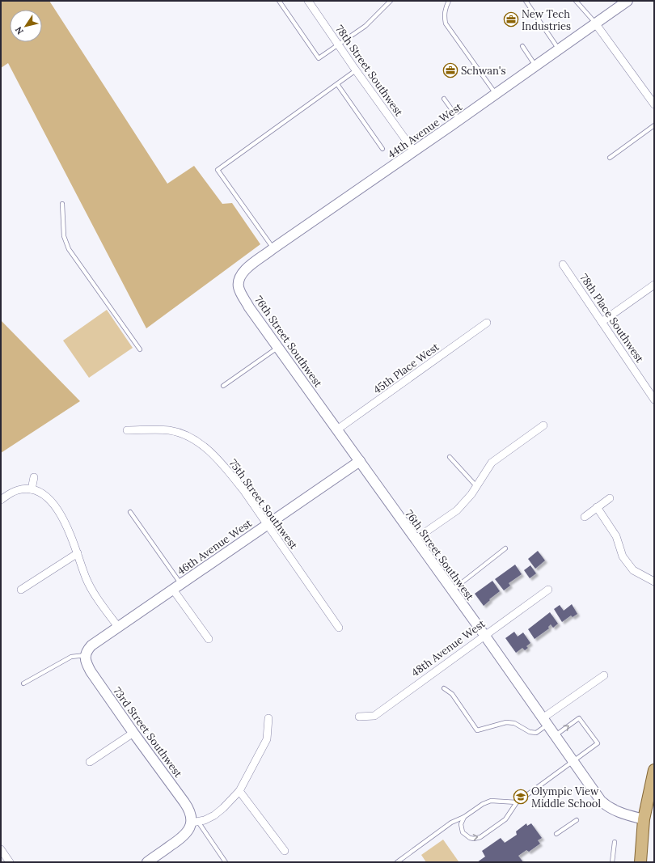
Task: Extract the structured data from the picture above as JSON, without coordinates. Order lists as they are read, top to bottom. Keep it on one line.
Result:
{"streets":{"street":["78th Street Southwest","44th Avenue West","78th Place Southwest","76th Street Southwest","45th Place West","75th Street Southwest","46th Avenue West","48th Avenue West","73rd Street Southwest"]},"crossings":[["78th Street Southwest","44th Avenue West"],["44th Avenue West","76th Street Southwest"],["76th Street Southwest","45th Place West"],["76th Street Southwest","46th Avenue West"],["76th Street Southwest","48th Avenue West"],["75th Street Southwest","46th Avenue West"],["46th Avenue West","73rd Street Southwest"]],"places":{"office":["New Tech Industries","Schwan's"],"school or university":["Olympic View Middle School"]},"north":"bottom left"}
